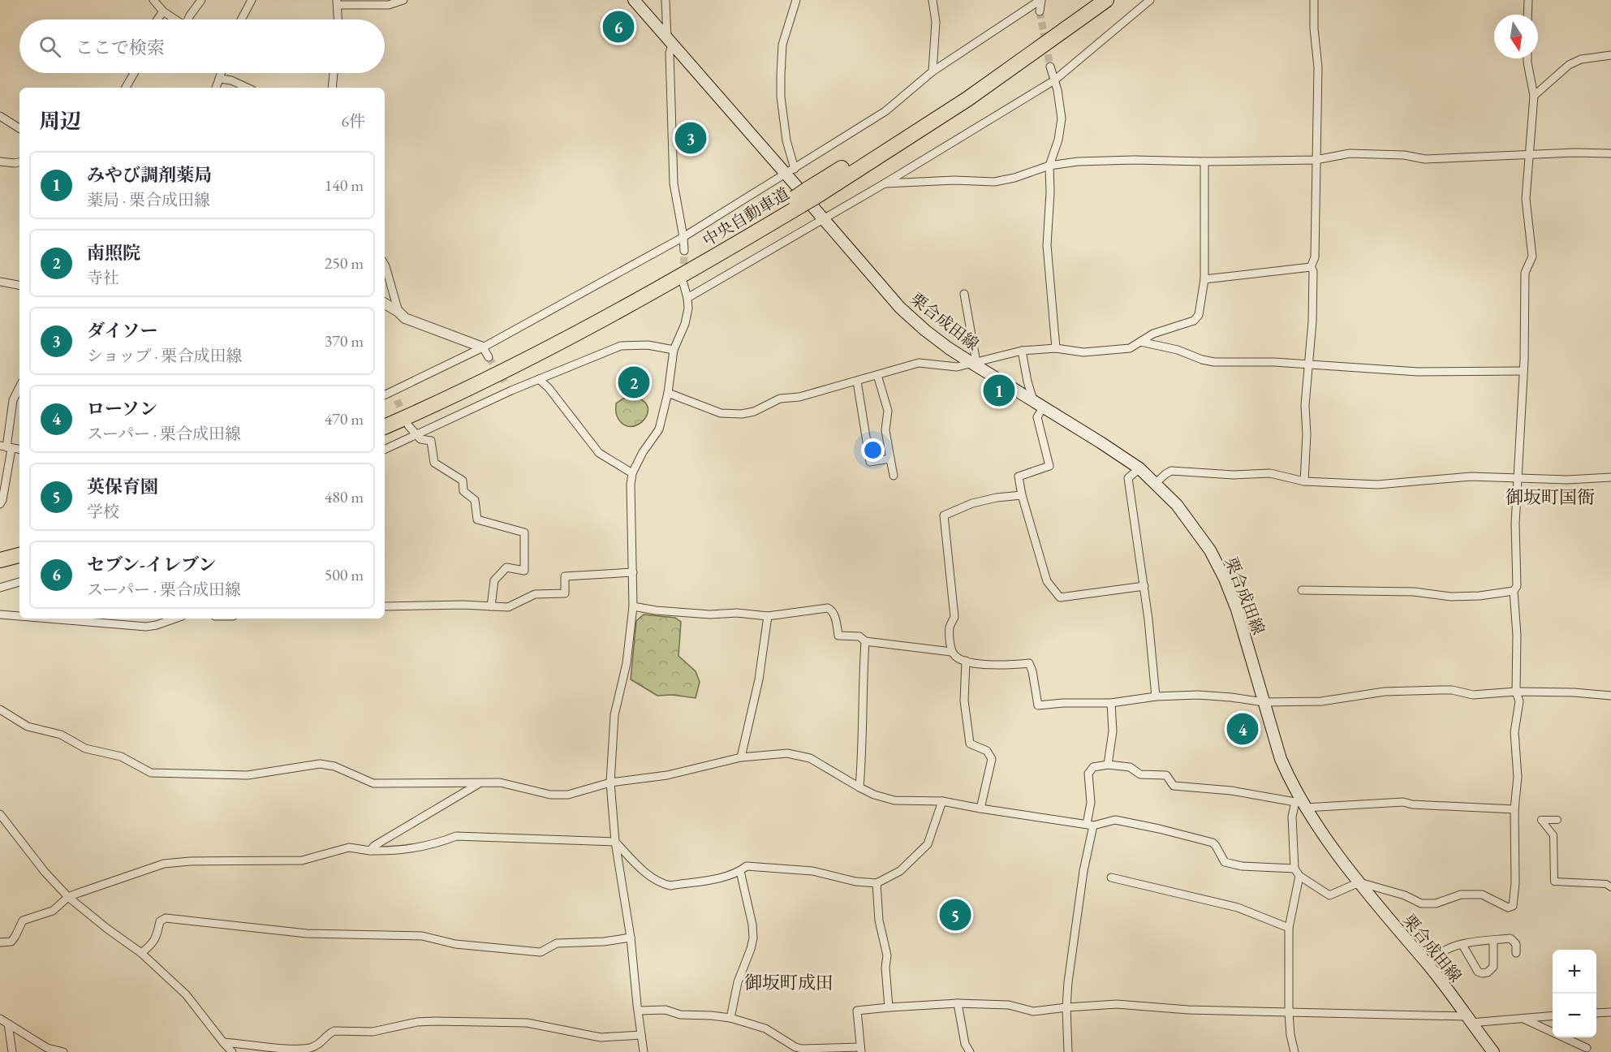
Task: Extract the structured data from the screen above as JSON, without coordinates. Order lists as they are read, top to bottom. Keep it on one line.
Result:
{"streets":{"highway":["中央自動車道"],"main road":["栗合成田線"]},"crossings":[["中央自動車道","栗合成田線"]],"districts":["御坂町国衙","御坂町成田"],"north":"bottom","page":{"pins":["6","3","2","1","4","5"],"search":"ここで検索","heading":["周辺","6件"],"list":[{"mark":"1","name":"みやび調剤薬局","note":"薬局 · 栗合成田線","value":"140 m"},{"mark":"2","name":"南照院","note":"寺社","value":"250 m"},{"mark":"3","name":"ダイソー","note":"ショップ · 栗合成田線","value":"370 m"},{"mark":"4","name":"ローソン","note":"スーパー · 栗合成田線","value":"470 m"},{"mark":"5","name":"英保育園","note":"学校","value":"480 m"},{"mark":"6","name":"セブン-イレブン","note":"スーパー · 栗合成田線","value":"500 m"}],"map_buttons":["+","−"]}}
